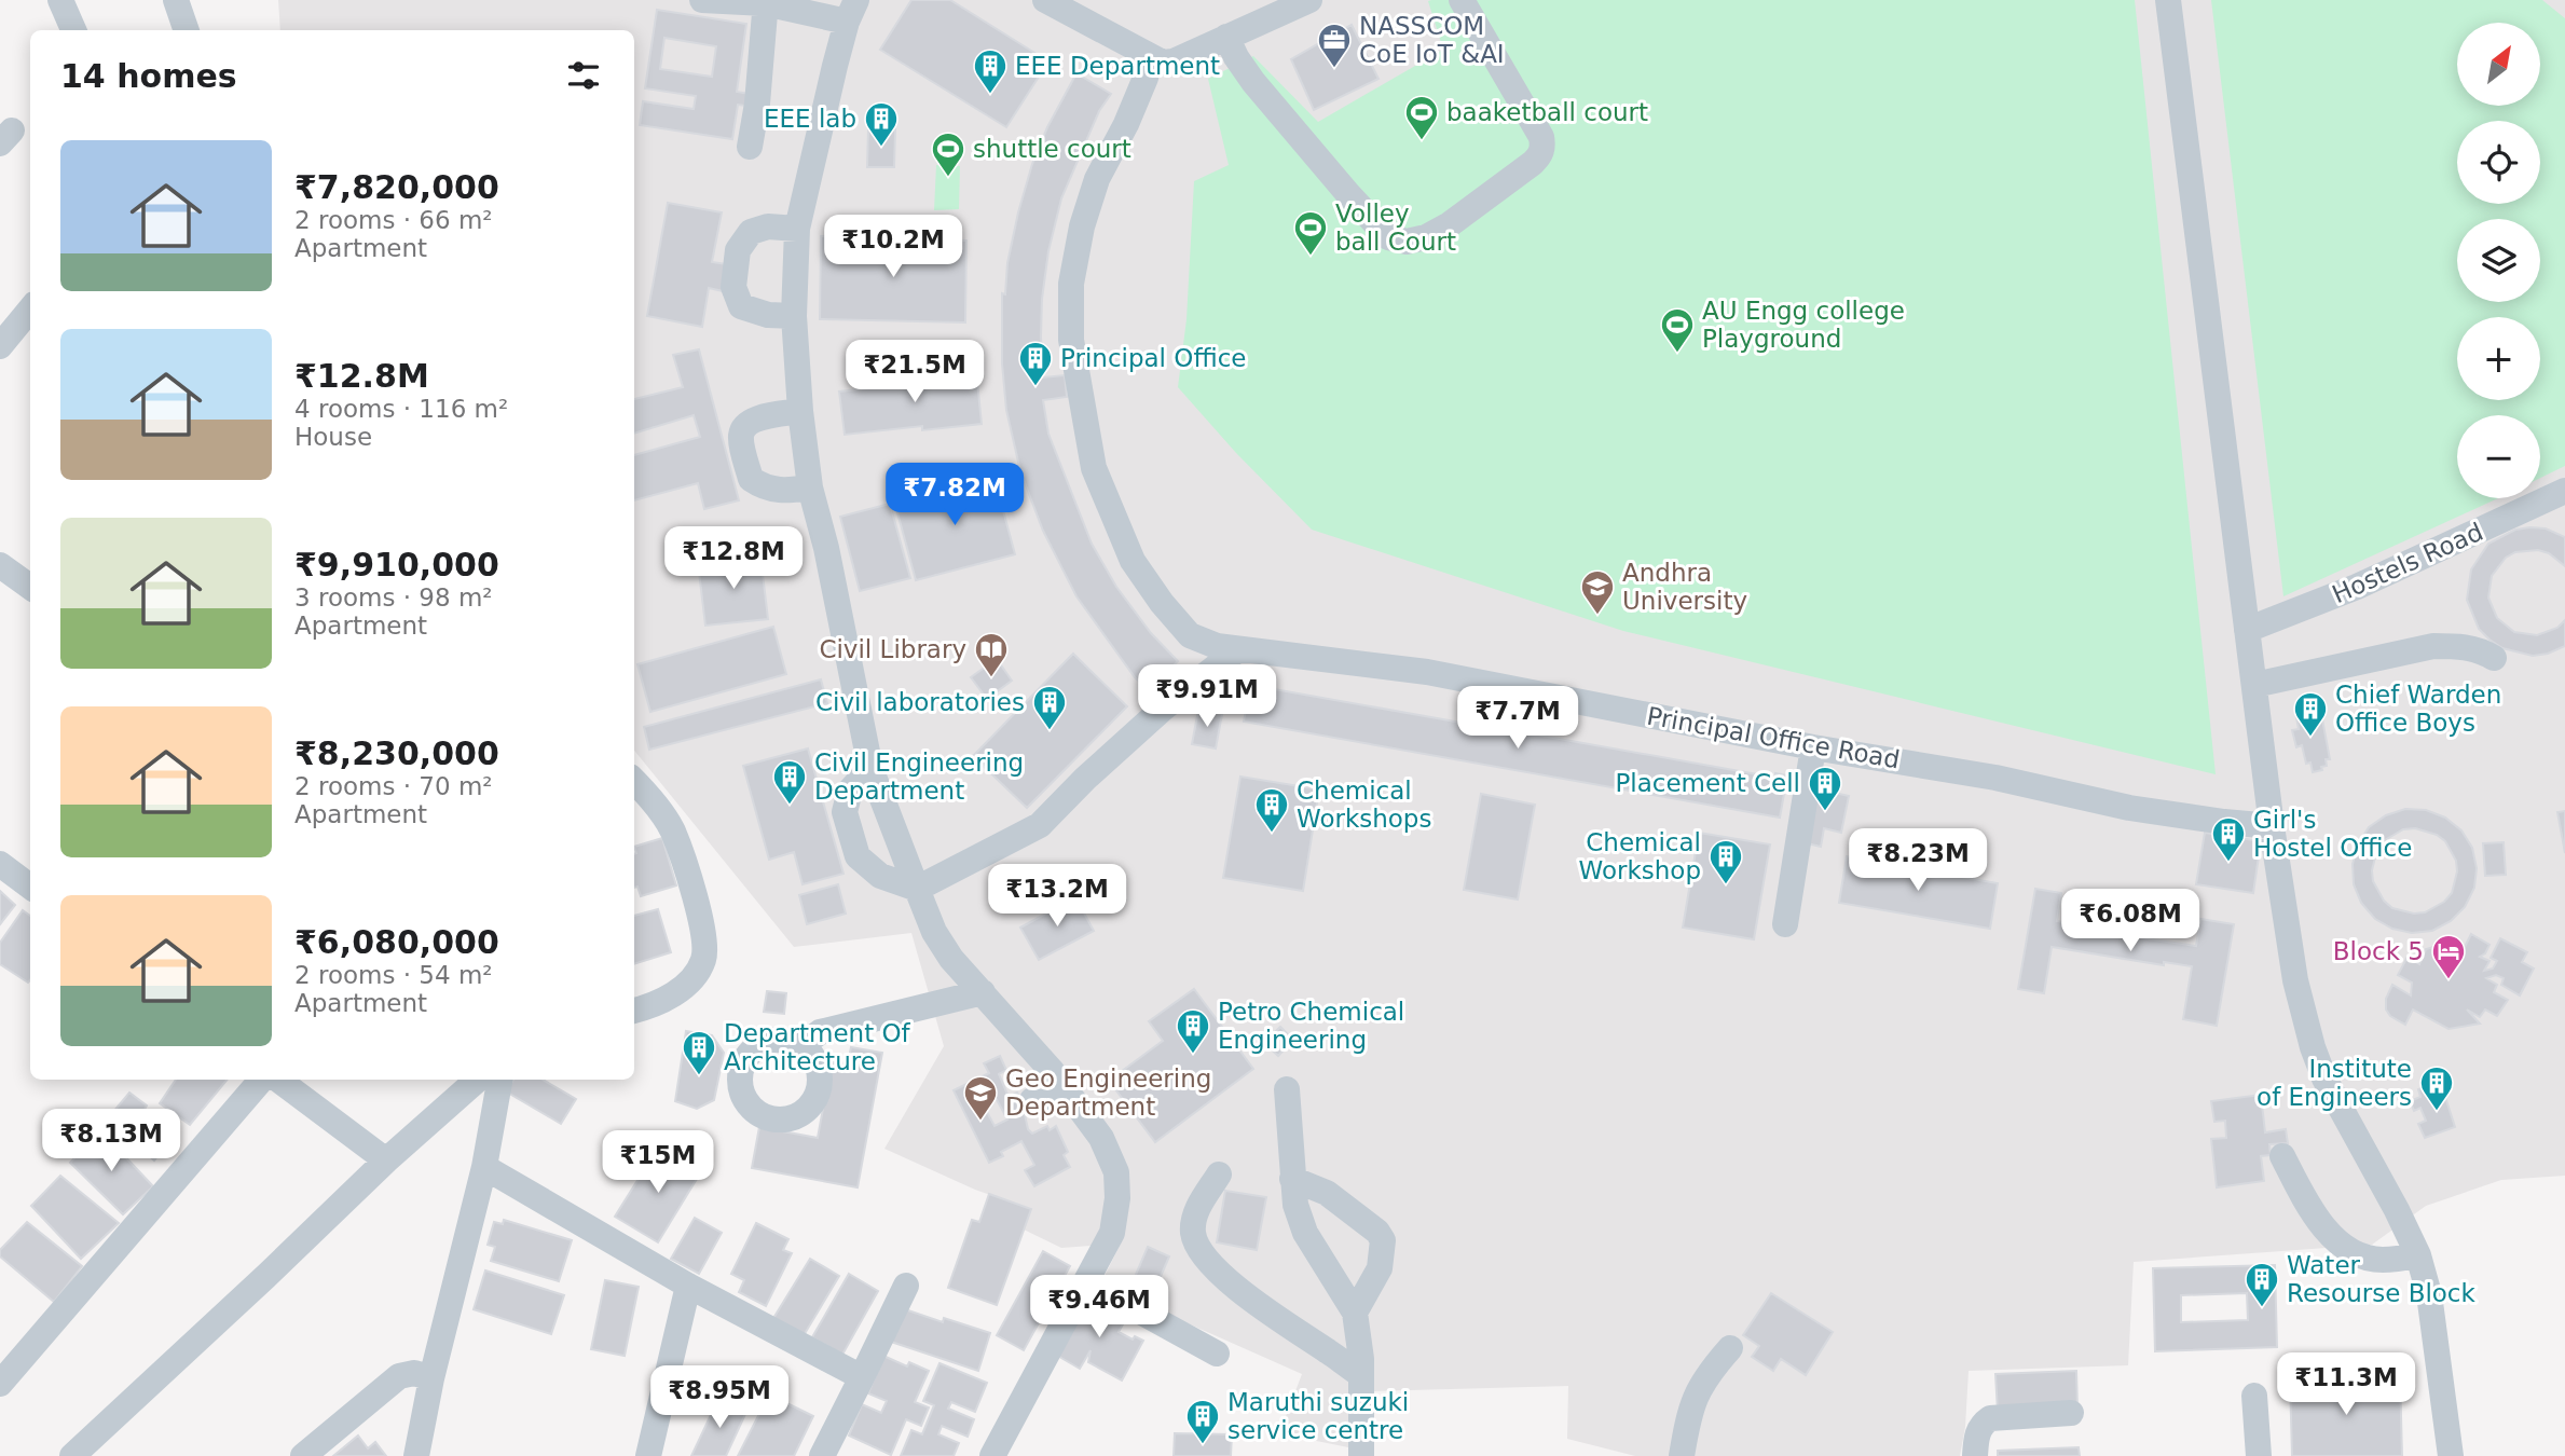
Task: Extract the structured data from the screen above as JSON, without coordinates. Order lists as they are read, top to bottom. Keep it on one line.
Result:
{"streets":{"street":["Hostels Road","Principal Office Road"]},"places":{"office":["NASSCOM CoE IoT &AI"],"building":["EEE Department","EEE lab","Principal Office","Civil laboratories","Chief Warden Office Boys","Civil Engineering Department","Placement Cell","Chemical Workshops","Girl's Hostel Office","Chemical Workshop","Petro Chemical Engineering","Department Of Architecture","Institute of Engineers","Water Resourse Block","Maruthi suzuki service centre"],"sports":["baaketball court","shuttle court","Volley ball Court","AU Engg college Playground"],"school or university":["Andhra University","Geo Engineering Department"],"library":["Civil Library"],"hotel":["Block 5"]},"north":"top right","page":{"map_buttons":["+","−"],"heading":"14 homes","list":[{"name":"₹7,820,000","note":"2 rooms · 66 m² · Apartment"},{"name":"₹12.8M","note":"4 rooms · 116 m² · House"},{"name":"₹9,910,000","note":"3 rooms · 98 m² · Apartment"},{"name":"₹8,230,000","note":"2 rooms · 70 m² · Apartment"},{"name":"₹6,080,000","note":"2 rooms · 54 m² · Apartment"}],"price":["₹10.2M","₹21.5M","₹7.82M","₹12.8M","₹9.91M","₹7.7M","₹8.23M","₹13.2M","₹6.08M","₹8.13M","₹15M","₹9.46M","₹11.3M","₹8.95M"]}}
